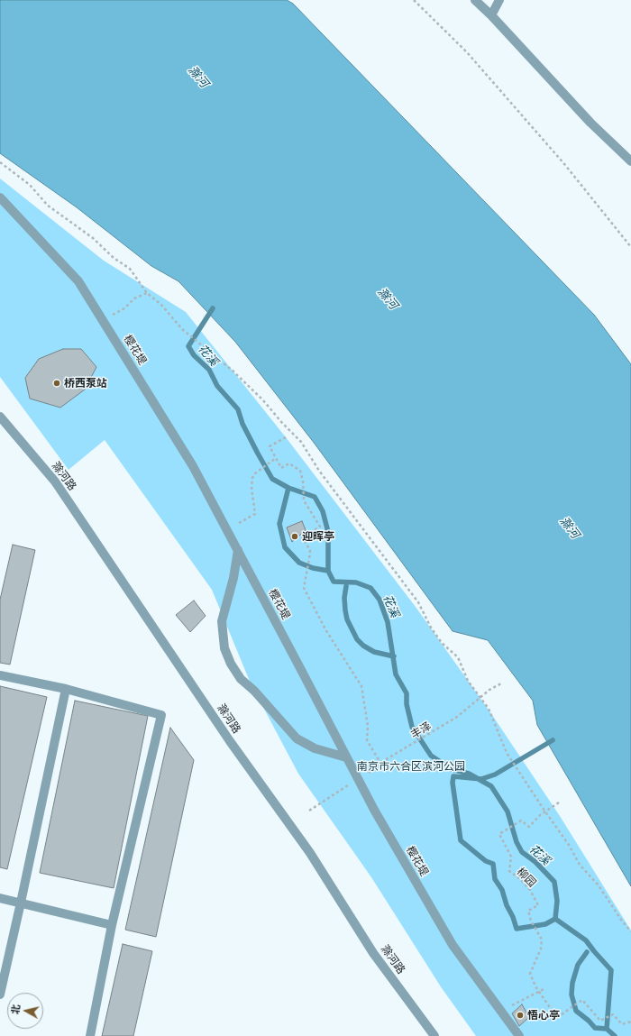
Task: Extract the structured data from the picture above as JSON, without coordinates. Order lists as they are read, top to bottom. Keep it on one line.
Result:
{"streets":{"street":["樱花堤","滁河路"],"path":["丰泽","柳园"]},"water":["滁河","花溪"],"parks":["南京市六合区滨河公园"],"places":["桥西泵站","迎晖亭","悟心亭"],"north":"left"}
